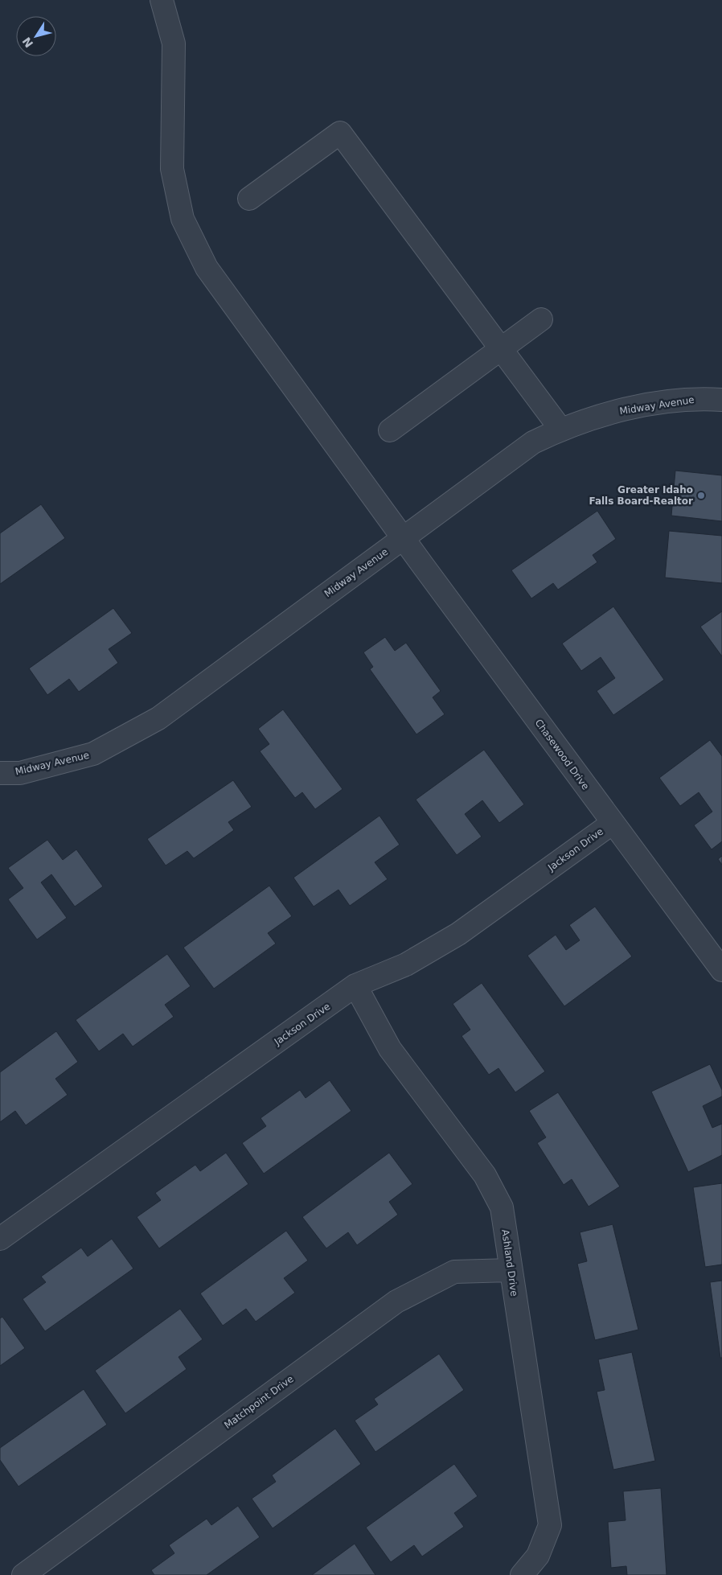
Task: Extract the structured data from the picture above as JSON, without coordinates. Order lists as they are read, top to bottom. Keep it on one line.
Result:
{"streets":{"street":["Midway Avenue","Chasewood Drive","Jackson Drive","Ashland Drive","Matchpoint Drive"]},"crossings":[["Midway Avenue","Chasewood Drive"],["Chasewood Drive","Jackson Drive"],["Jackson Drive","Ashland Drive"],["Ashland Drive","Matchpoint Drive"]],"places":["Greater Idaho Falls Board-Realtor"],"north":"bottom left"}
